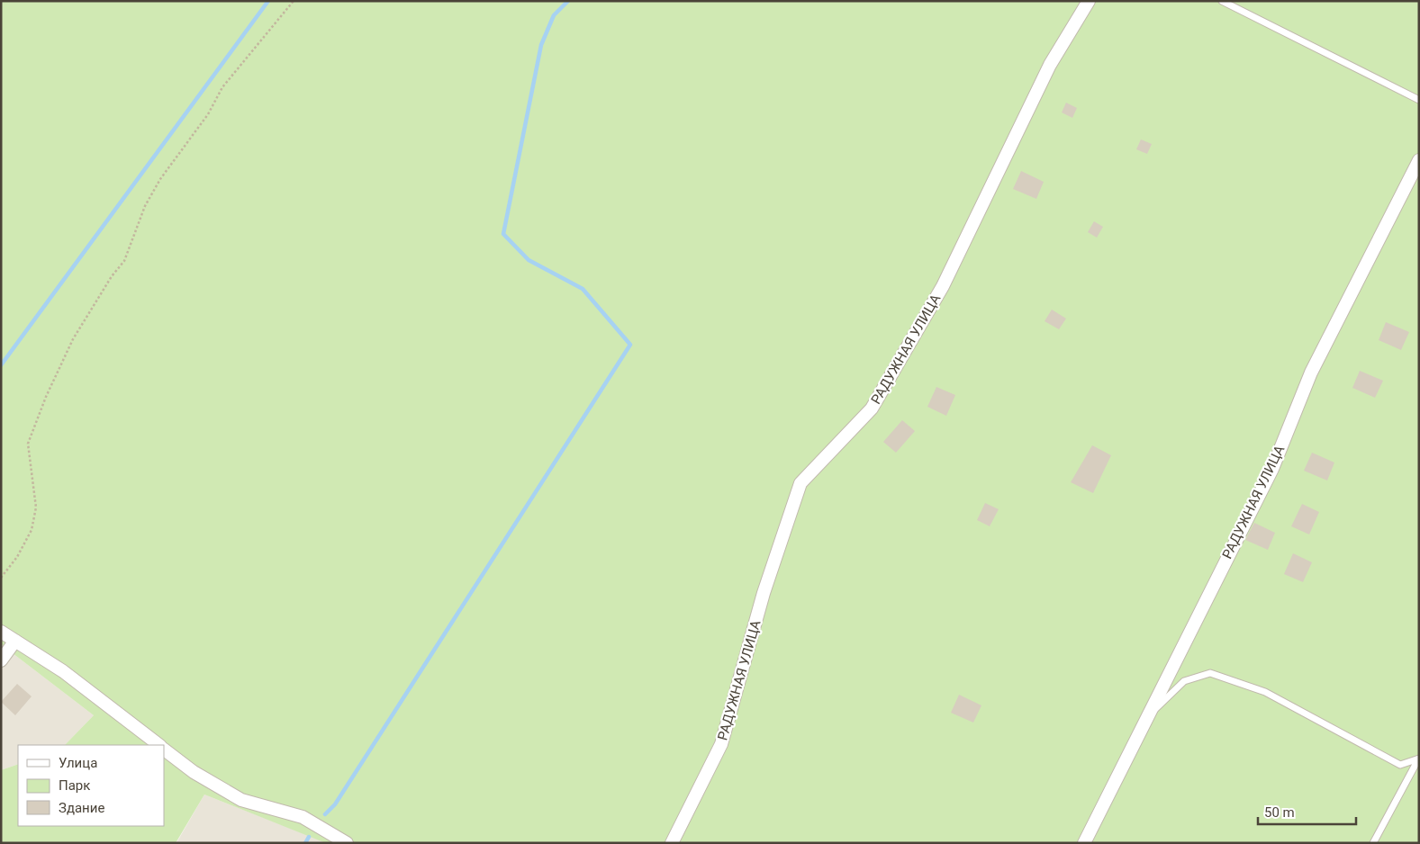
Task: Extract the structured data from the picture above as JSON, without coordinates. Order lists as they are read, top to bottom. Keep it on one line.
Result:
{"streets":{"street":["РАДУЖНАЯ УЛИЦА"]},"legend":["Улица","Парк","Здание"],"scale_bar":"50 m"}
